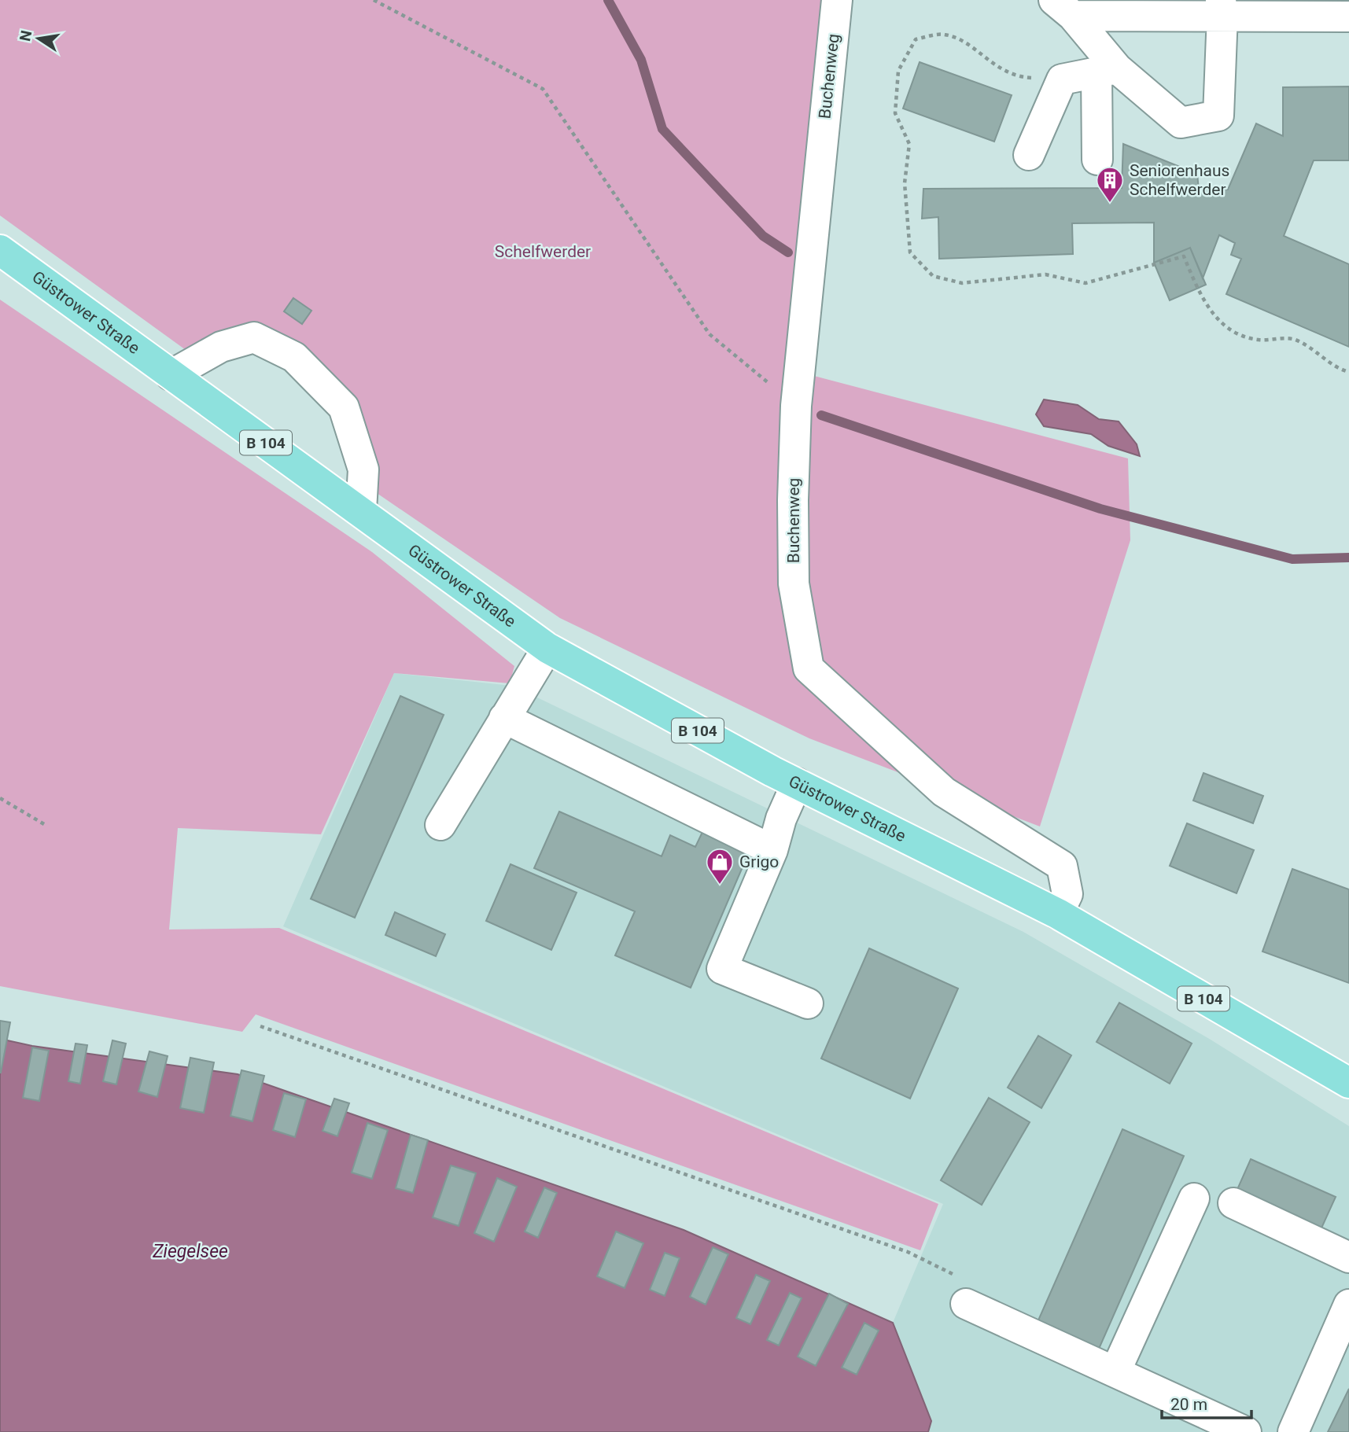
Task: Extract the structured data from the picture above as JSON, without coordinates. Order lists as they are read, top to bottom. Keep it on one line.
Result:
{"streets":{"main road":["Güstrower Straße","B 104"],"street":["Buchenweg"]},"crossings":[["Buchenweg","Güstrower Straße"]],"water":["Ziegelsee"],"parks":["Schelfwerder"],"places":{"building":["Seniorenhaus Schelfwerder"],"shop":["Grigo"]},"scale_bar":"20 m","north":"left"}
